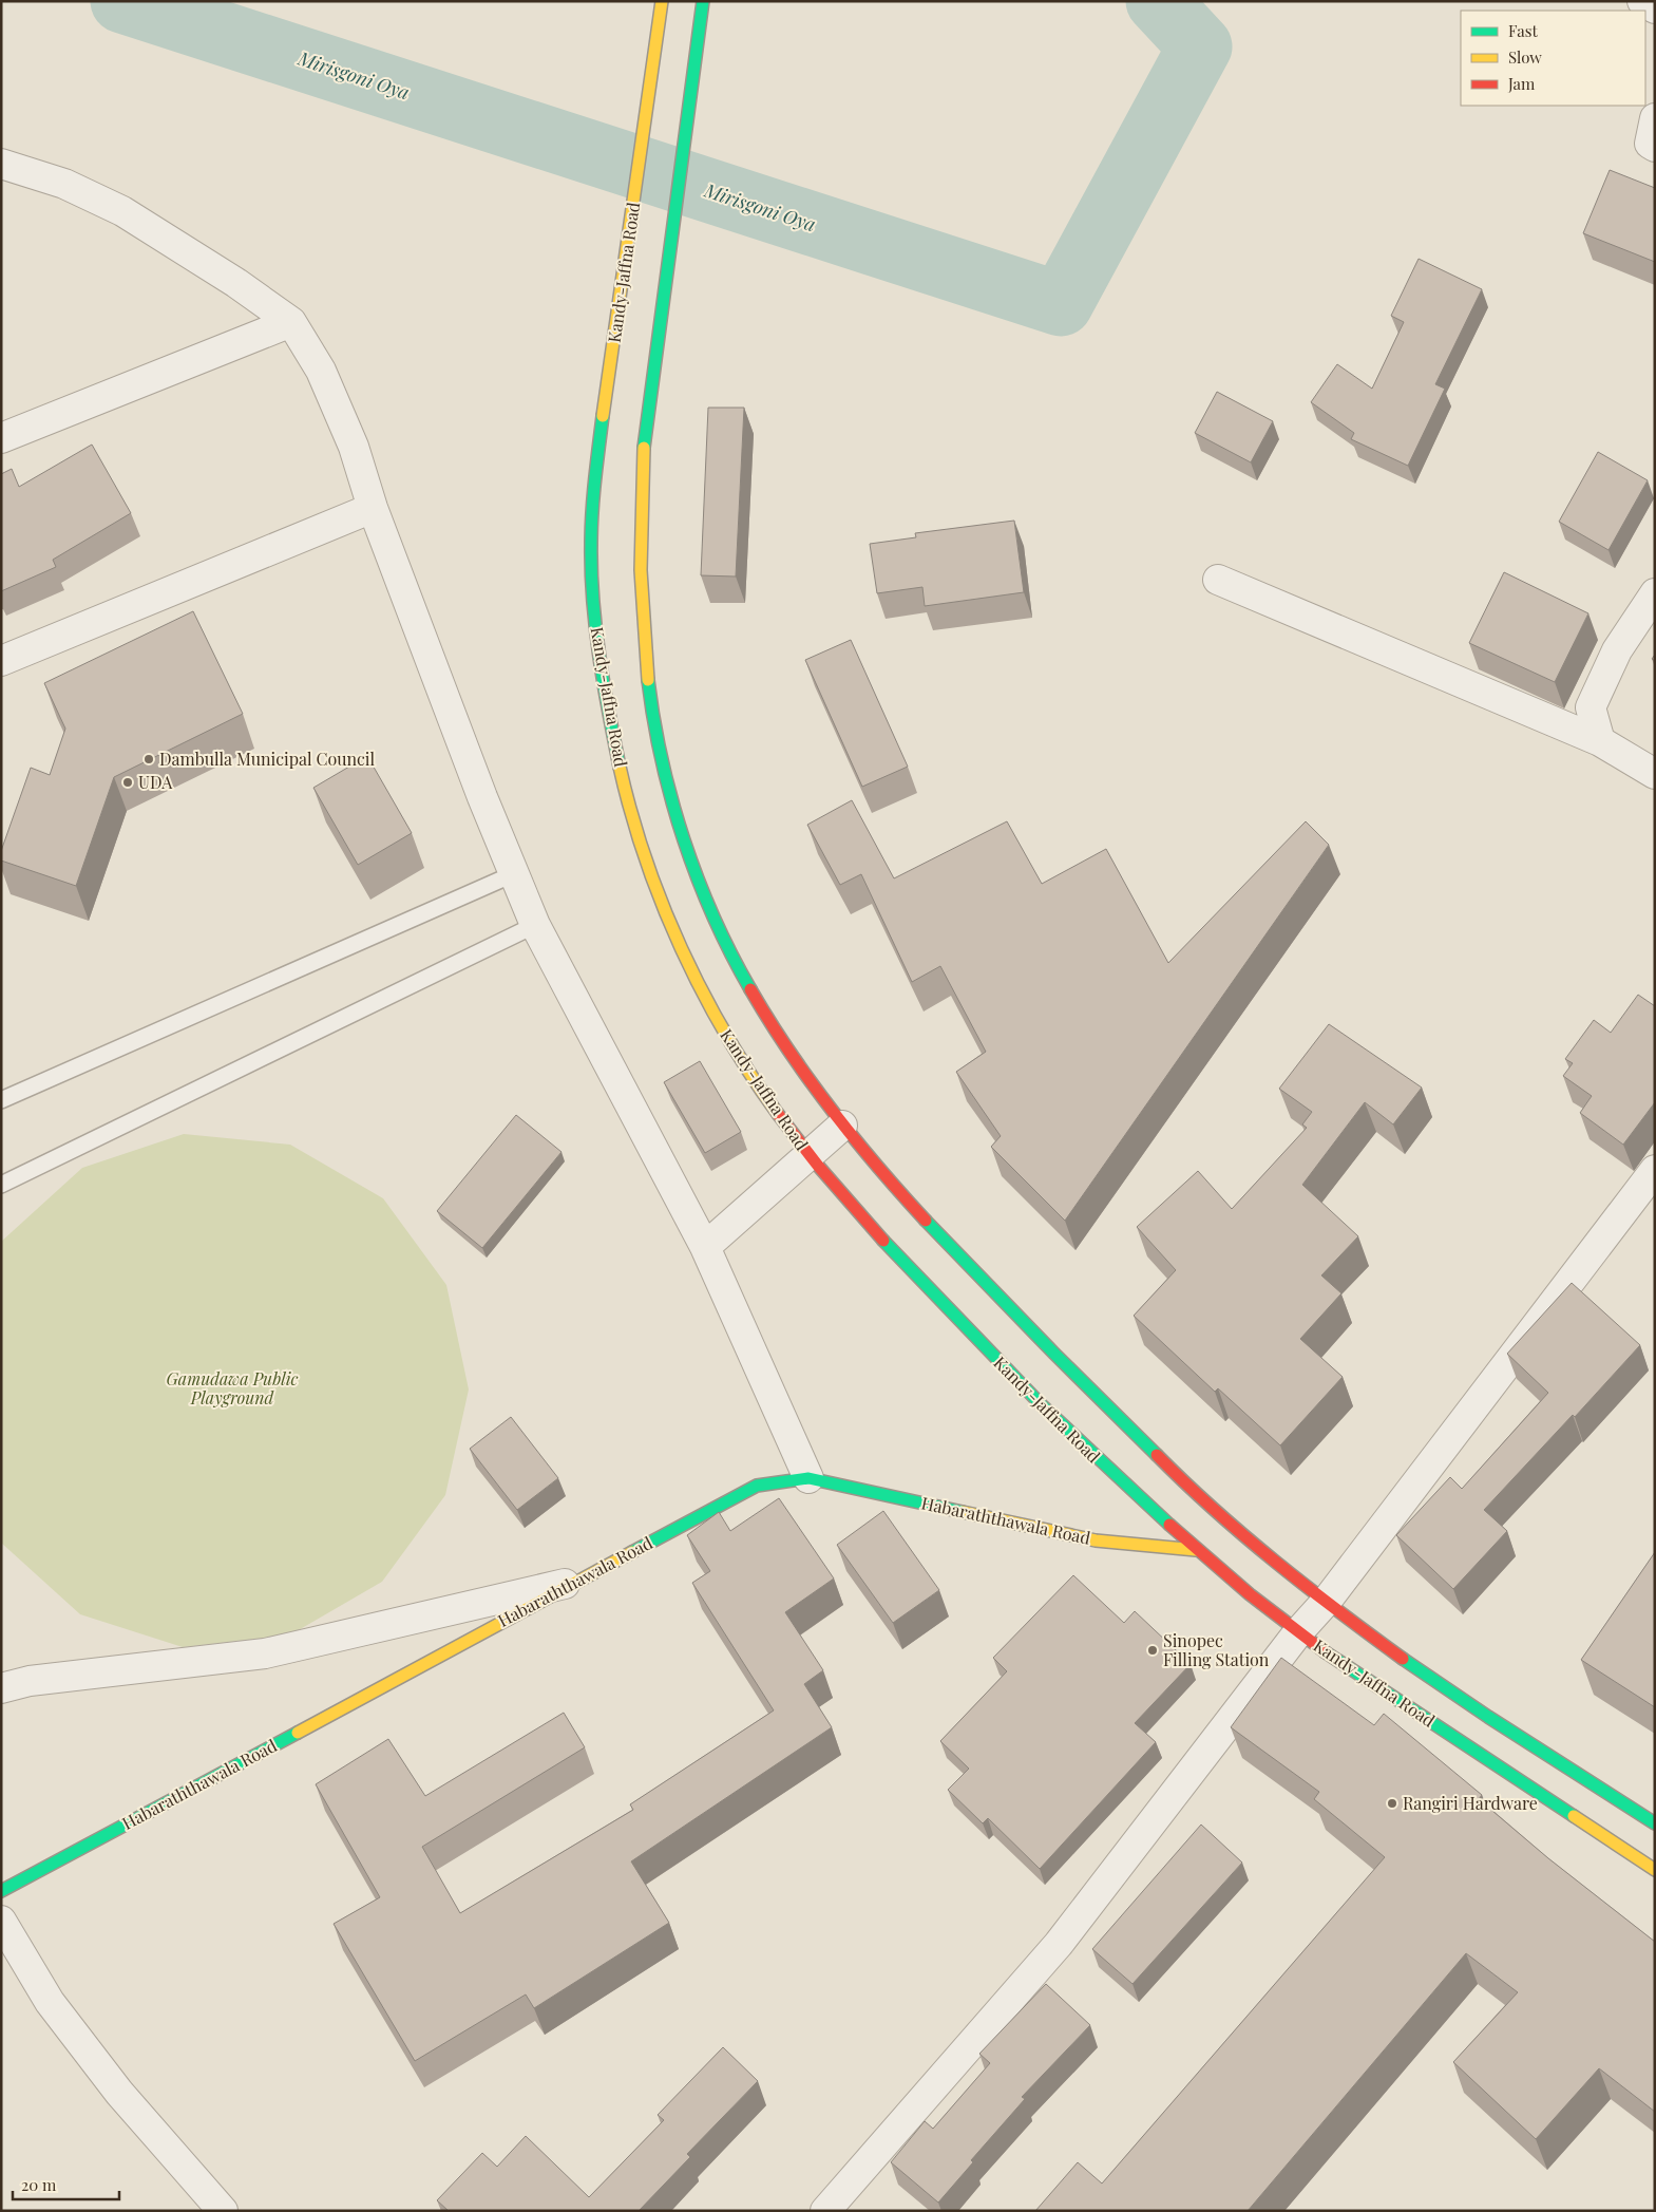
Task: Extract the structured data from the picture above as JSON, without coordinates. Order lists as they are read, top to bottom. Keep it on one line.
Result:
{"streets":{"main road":["Kandy-Jaffna Road","Habaraththawala Road"]},"crossings":[["Kandy-Jaffna Road","Habaraththawala Road"]],"water":["Mirisgoni Oya"],"parks":["Gamudawa Public Playground"],"places":["Dambulla Municipal Council","UDA","Sinopec Filling Station","Rangiri Hardware"],"legend":["Fast","Slow","Jam"],"scale_bar":"20 m"}
